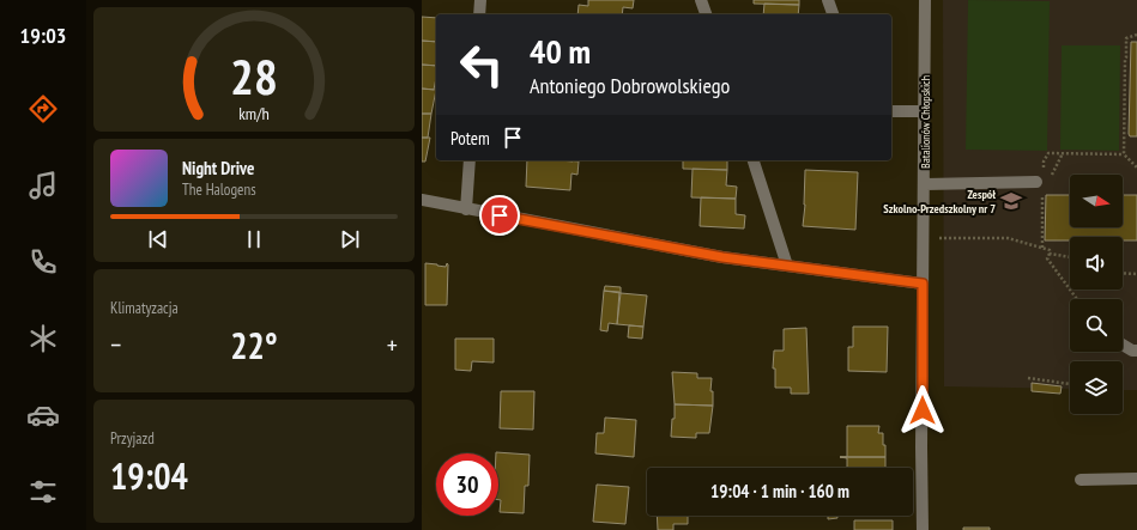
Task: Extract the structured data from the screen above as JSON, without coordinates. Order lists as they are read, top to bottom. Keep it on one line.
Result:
{"streets":{"street":["Batalionów Chłopskich"]},"places":{"school or university":["Zespół Szkolno-Przedszkolny nr 7"]},"north":"right","page":{"tabs":"19:03","turn":["40 m","Antoniego Dobrowolskiego"],"then":"Potem","song":["Night Drive","The Halogens"],"tile":["Klimatyzacja",["Przyjazd","19:04"]],"heat":["−","22°","+"],"limit":"30","trip":"19:04 · 1 min · 160 m","gauge":["28","km/h"]}}
